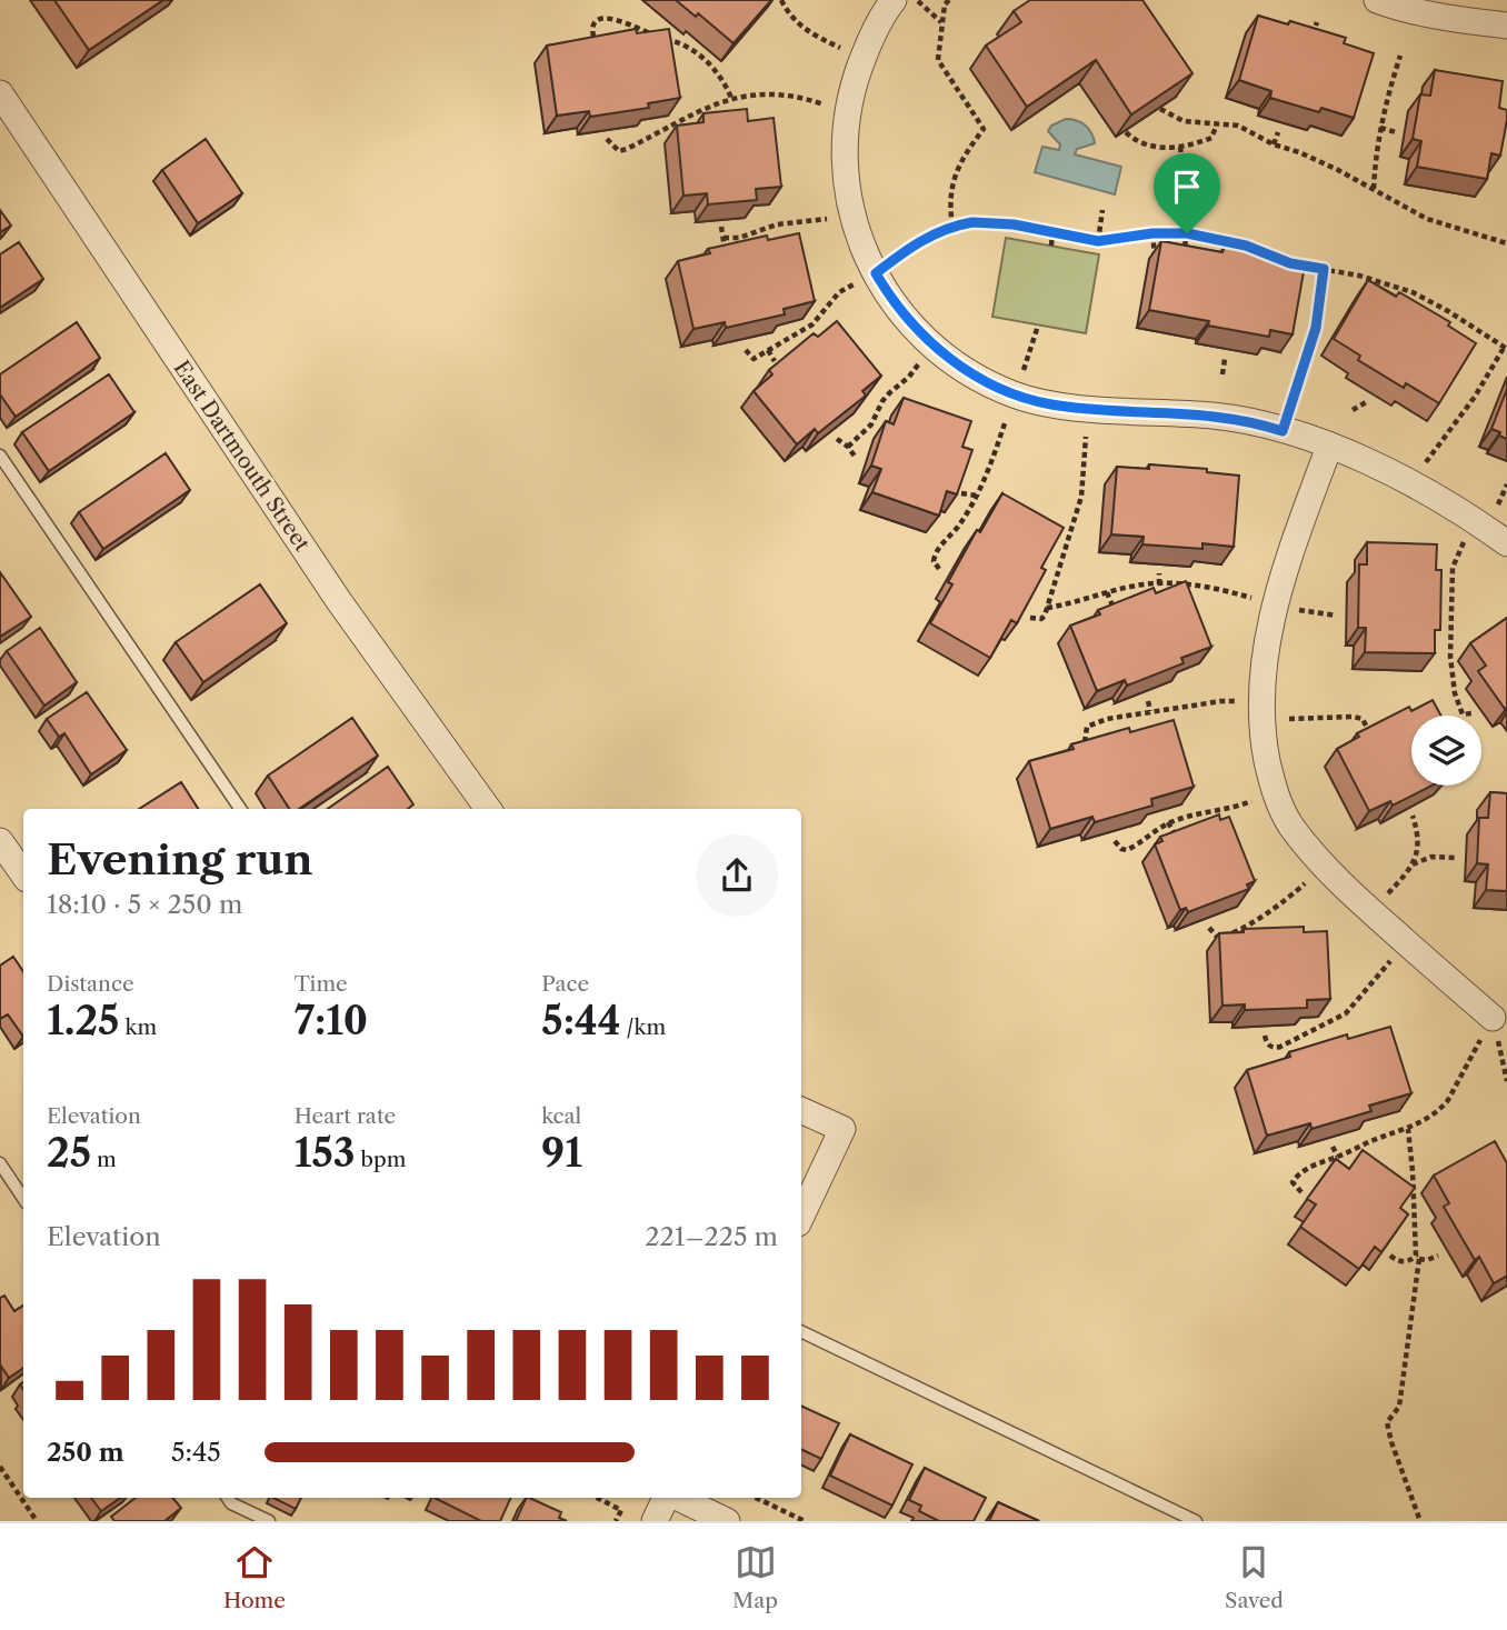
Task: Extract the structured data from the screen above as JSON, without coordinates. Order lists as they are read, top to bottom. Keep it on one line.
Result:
{"streets":{"street":["East Dartmouth Street"]},"page":{"heading":["Evening run","18:10 · 5 × 250 m"],"stats":[["Distance","1.25 km"],["Time","7:10"],["Pace","5:44 /km"],["Elevation","25 m"],["Heart rate","153 bpm"],["kcal","91"]],"chart":["Elevation","221–225 m"],"list":[{"name":"250 m","note":"5:45"}],"tabs":["Home","Map","Saved"]}}
